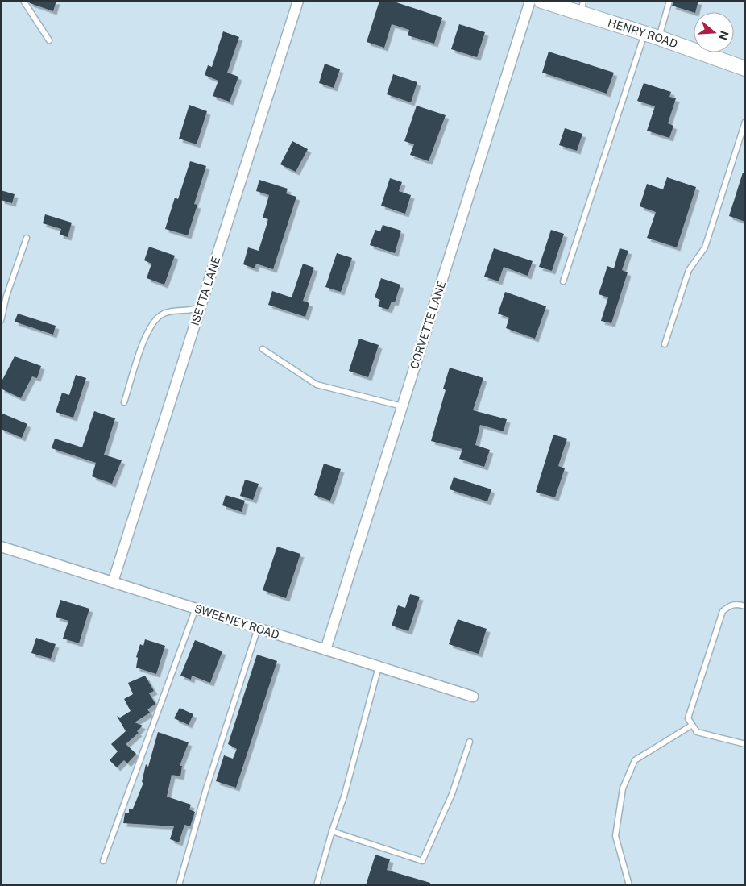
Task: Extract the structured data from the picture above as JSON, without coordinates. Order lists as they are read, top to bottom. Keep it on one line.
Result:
{"streets":{"street":["HENRY ROAD","ISETTA LANE","CORVETTE LANE","SWEENEY ROAD"]},"crossings":[["ISETTA LANE","SWEENEY ROAD"],["CORVETTE LANE","SWEENEY ROAD"]],"north":"right"}
